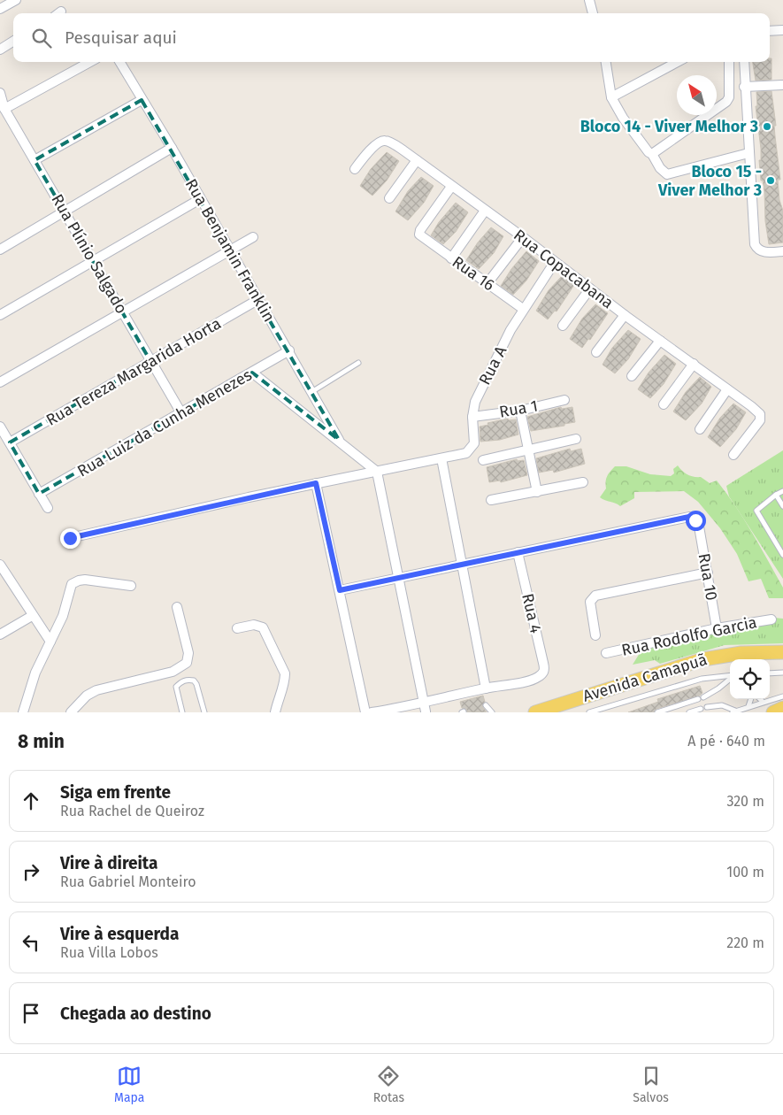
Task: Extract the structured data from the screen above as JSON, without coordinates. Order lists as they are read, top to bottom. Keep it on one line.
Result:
{"streets":{"main road":["Avenida Camapuã"],"street":["Rua Benjamin Franklin","Rua Plínio Salgado","Rua Copacabana","Rua 16","Rua A","Rua Tereza Margarida Horta","Rua 1","Rua Luiz da Cunha Menezes","Rua 10","Rua 4","Rua Rodolfo Garcia"]},"crossings":[["Rua Benjamin Franklin","Rua Tereza Margarida Horta"],["Rua Benjamin Franklin","Rua Luiz da Cunha Menezes"],["Rua Plínio Salgado","Rua Tereza Margarida Horta"],["Rua Plínio Salgado","Rua Luiz da Cunha Menezes"],["Rua Copacabana","Rua 16"],["Rua Copacabana","Rua A"],["Rua 16","Rua A"],["Rua A","Rua 1"],["Rua 10","Rua 4"],["Rua 10","Rua Rodolfo Garcia"]],"places":["Bloco 14 - Viver Melhor 3","Bloco 15 - Viver Melhor 3"],"north":"top left","page":{"search":"Pesquisar aqui","heading":["8 min","A pé · 640 m"],"list":[["Siga em frente","Rua Rachel de Queiroz","320 m"],["Vire à direita","Rua Gabriel Monteiro","100 m"],["Vire à esquerda","Rua Villa Lobos","220 m"],"Chegada ao destino"],"nav":["Mapa","Rotas","Salvos"]}}
